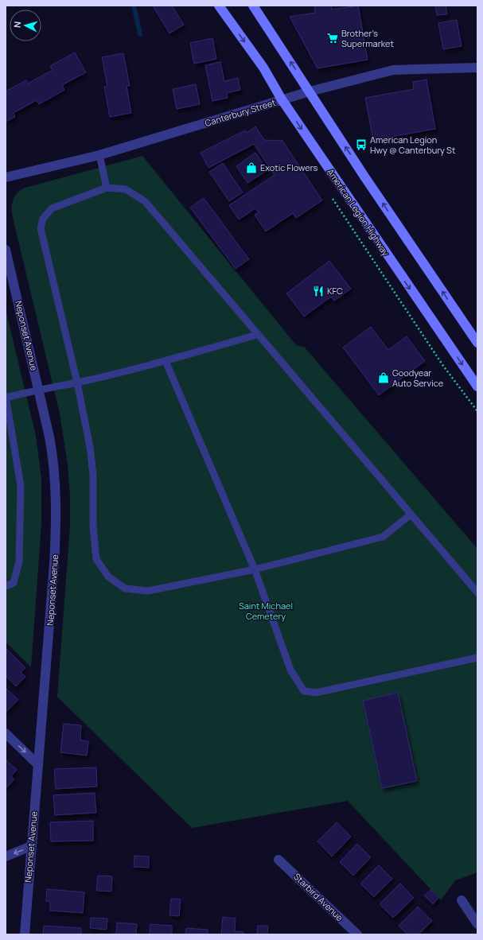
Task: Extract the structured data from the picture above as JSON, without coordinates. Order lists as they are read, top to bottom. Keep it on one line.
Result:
{"streets":{"main road":["American Legion Highway"],"street":["Canterbury Street","Neponset Avenue","Starbird Avenue"]},"crossings":[["Canterbury Street","American Legion Highway"]],"parks":["Saint Michael Cemetery"],"places":{"supermarket":["Brother’s Supermarket"],"bus stop":["American Legion Hwy @ Canterbury St"],"shop":["Exotic Flowers","Goodyear Auto Service"],"restaurant":["KFC"]},"north":"left"}
